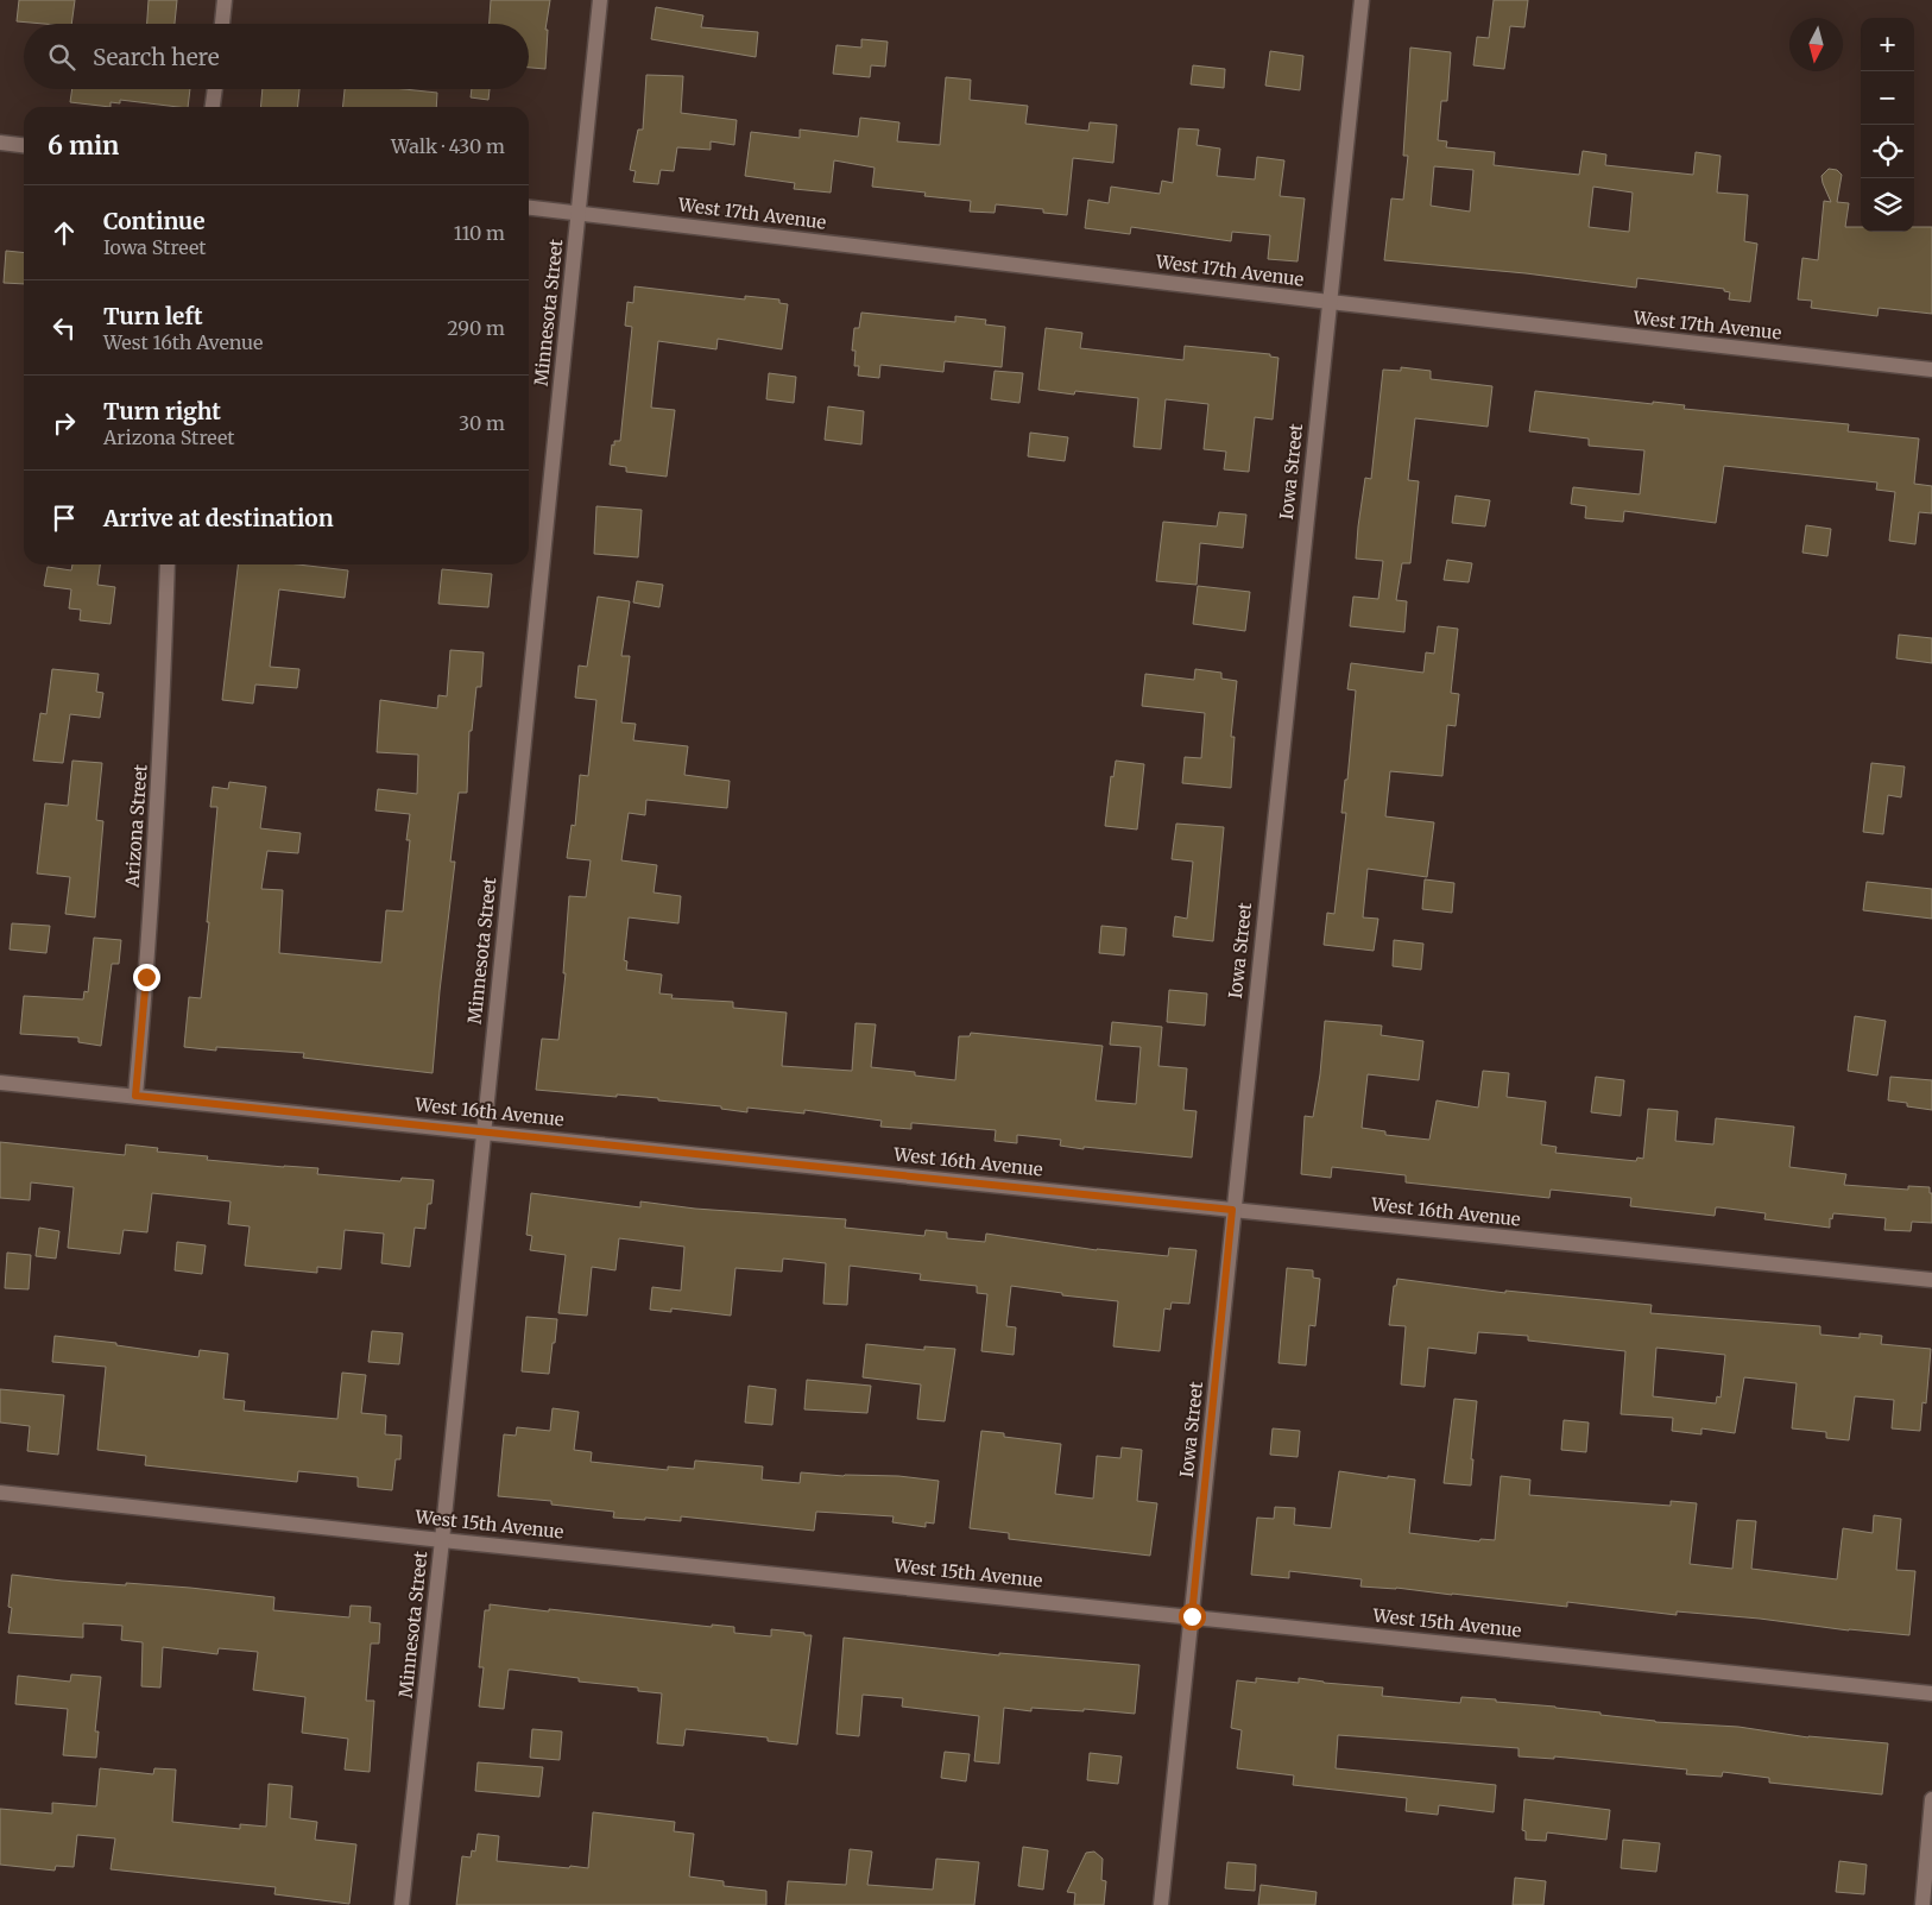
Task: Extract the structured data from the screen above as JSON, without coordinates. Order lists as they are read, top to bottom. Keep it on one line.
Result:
{"streets":{"street":["West 17th Avenue","Minnesota Street","Iowa Street","Arizona Street","West 16th Avenue","West 15th Avenue"]},"crossings":[["West 17th Avenue","Minnesota Street"],["West 17th Avenue","Iowa Street"],["Minnesota Street","West 16th Avenue"],["Minnesota Street","West 15th Avenue"],["Iowa Street","West 16th Avenue"],["Iowa Street","West 15th Avenue"],["Arizona Street","West 16th Avenue"]],"north":"bottom","page":{"map_buttons":["+","−"],"search":"Search here","heading":["6 min","Walk · 430 m"],"list":[["Continue","Iowa Street","110 m"],["Turn left","West 16th Avenue","290 m"],["Turn right","Arizona Street","30 m"],"Arrive at destination"]}}
